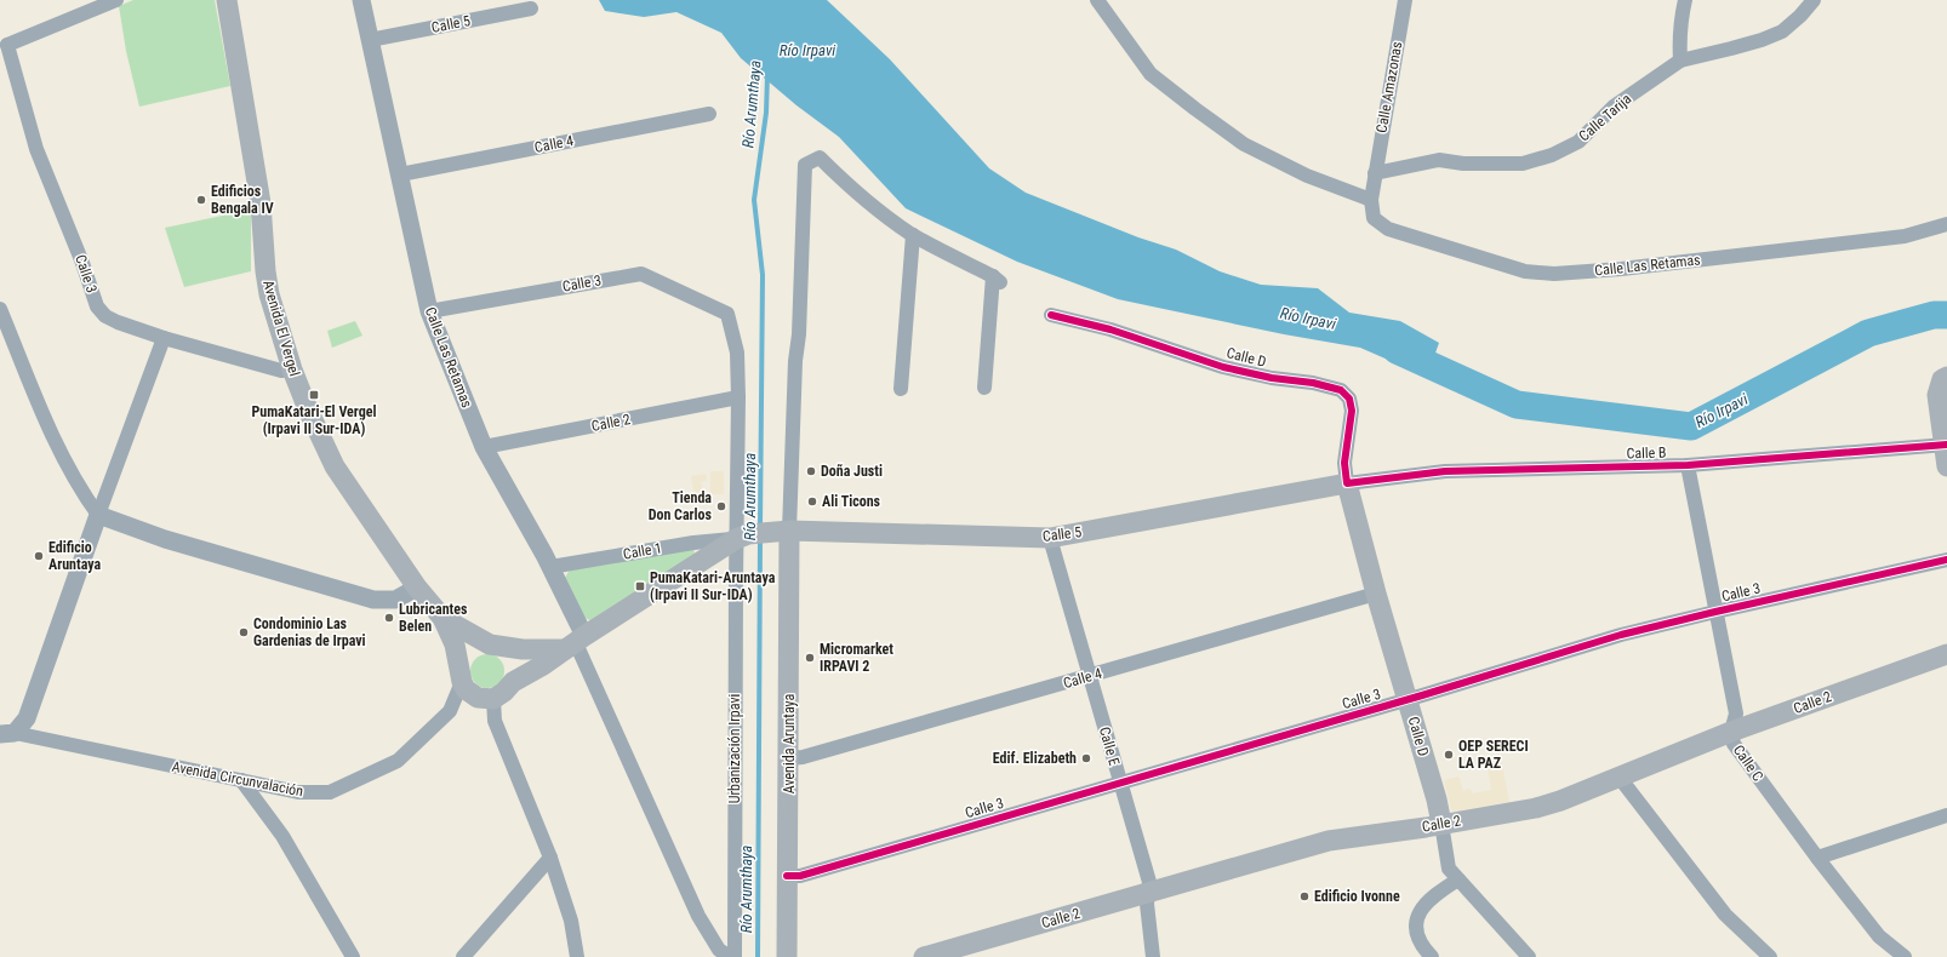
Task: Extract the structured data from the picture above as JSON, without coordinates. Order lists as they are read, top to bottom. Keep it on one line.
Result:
{"streets":{"main road":["Calle 5","Avenida El Vergel","Calle D","Calle 2","Avenida Aruntaya"],"street":["Calle Amazonas","Calle Tarija","Calle 4","Calle Las Retamas","Calle 3","Calle B","Calle 1","Calle E","Urbanización Irpavi","Calle C","Avenida Circunvalación"]},"crossings":[["Calle 5","Calle Las Retamas"],["Calle 5","Calle D"],["Calle 5","Calle B"],["Calle 5","Avenida Aruntaya"],["Calle 5","Calle E"],["Calle Amazonas","Calle Tarija"],["Calle Amazonas","Calle Las Retamas"],["Calle 4","Calle Las Retamas"],["Calle 4","Calle D"],["Calle 4","Avenida Aruntaya"],["Calle 4","Calle E"],["Calle Las Retamas","Calle 3"],["Calle Las Retamas","Calle 2"],["Calle Las Retamas","Calle 1"],["Calle 3","Avenida El Vergel"],["Calle 3","Calle D"],["Calle 3","Avenida Aruntaya"],["Calle 3","Calle E"],["Calle 3","Urbanización Irpavi"],["Calle 3","Calle C"],["Calle D","Calle 2"],["Calle D","Calle B"],["Calle 2","Calle E"],["Calle 2","Urbanización Irpavi"],["Calle 2","Calle C"],["Calle B","Calle C"],["Calle 1","Urbanización Irpavi"]],"water":["Río Irpavi","Río Arumthaya"],"places":{"other":["Edificios Bengala IV","Doña Justi","Ali Ticons","Tienda Don Carlos","Edificio Aruntaya","Lubricantes Belen","Condominio Las Gardenias de Irpavi","Micromarket IRPAVI 2","OEP SERECI LA PAZ","Edif. Elizabeth","Edificio Ivonne"],"transit":["PumaKatari-El Vergel (Irpavi II Sur-IDA)","PumaKatari-Aruntaya (Irpavi II Sur-IDA)"]}}
